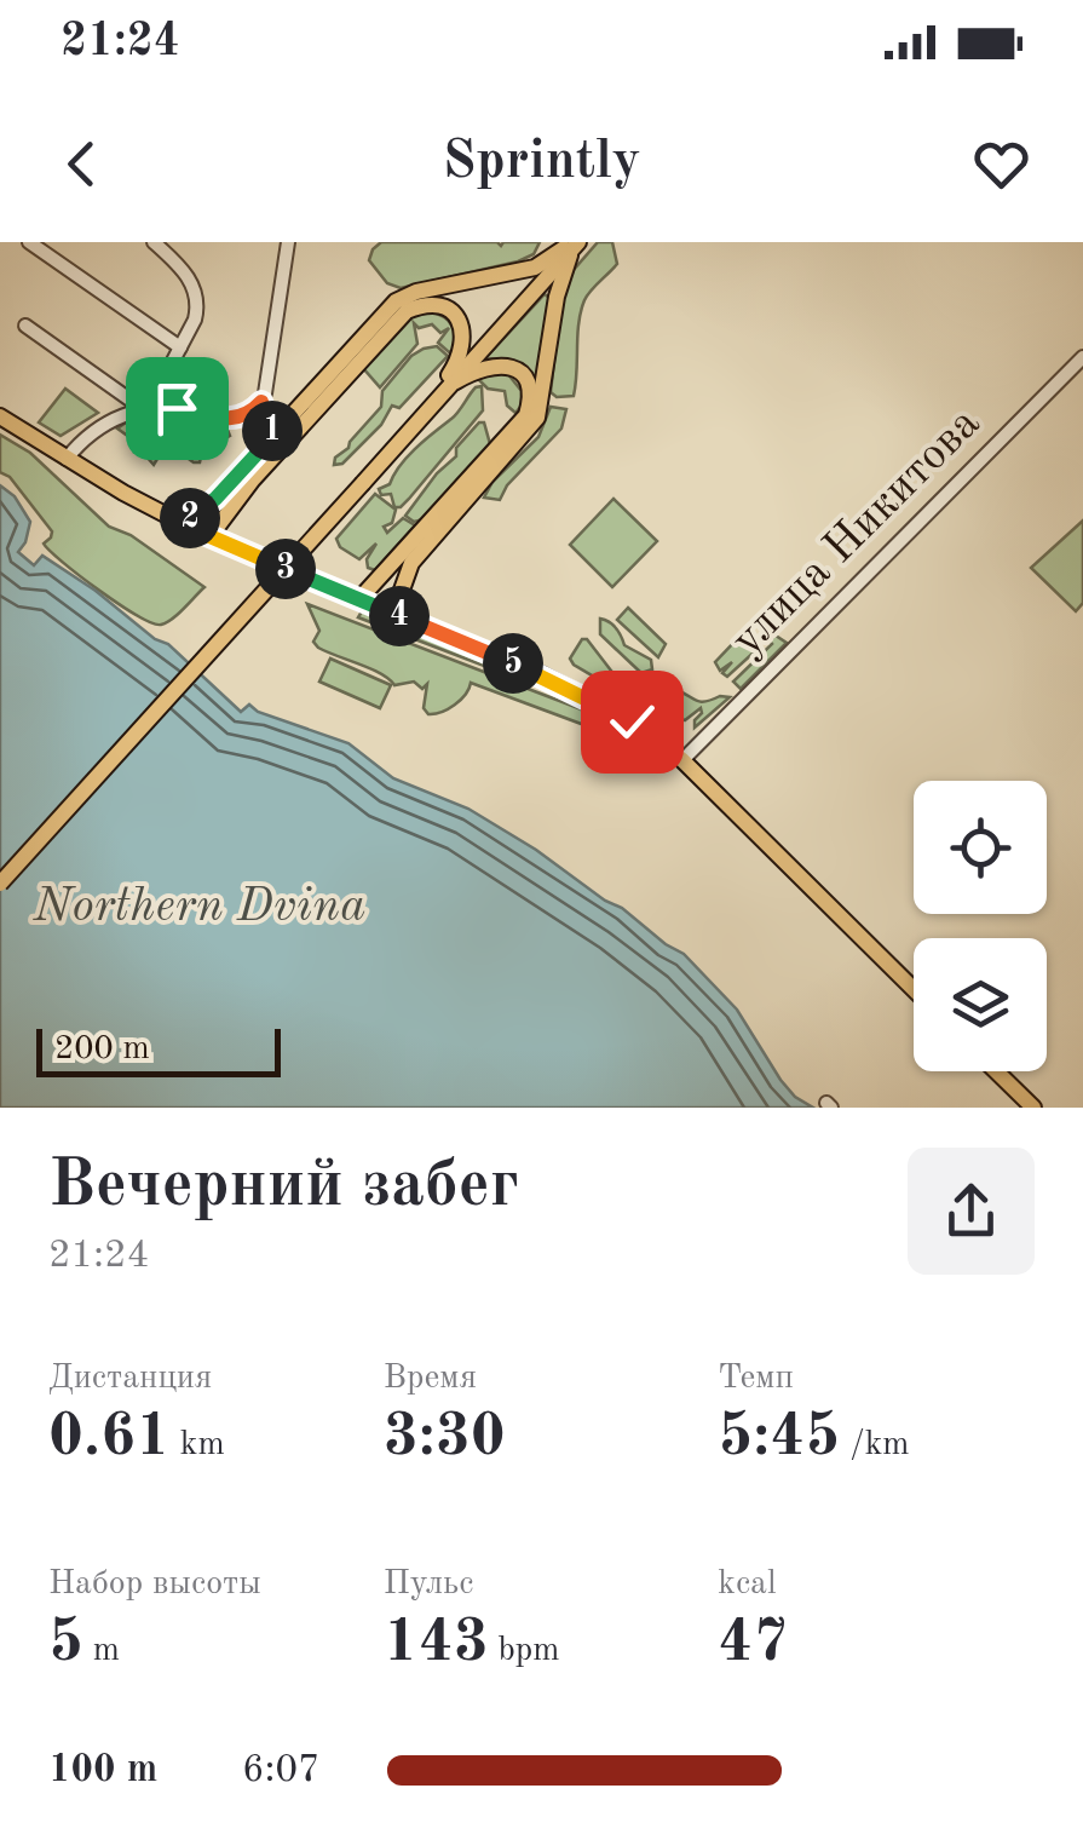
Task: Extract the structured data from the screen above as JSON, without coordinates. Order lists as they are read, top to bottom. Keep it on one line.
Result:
{"streets":{"street":["улица Никитова"]},"water":["Northern Dvina"],"scale_bar":"200 m","page":{"status":"21:24","header":"Sprintly","pins":["1","2","3","4","5"],"scale":"200 m","heading":["Вечерний забег","21:24"],"stats":[["Дистанция","0.61 km"],["Время","3:30"],["Темп","5:45 /km"],["Набор высоты","5 m"],["Пульс","143 bpm"],["kcal","47"]],"list":[{"name":"100 m","note":"6:07"}]}}
